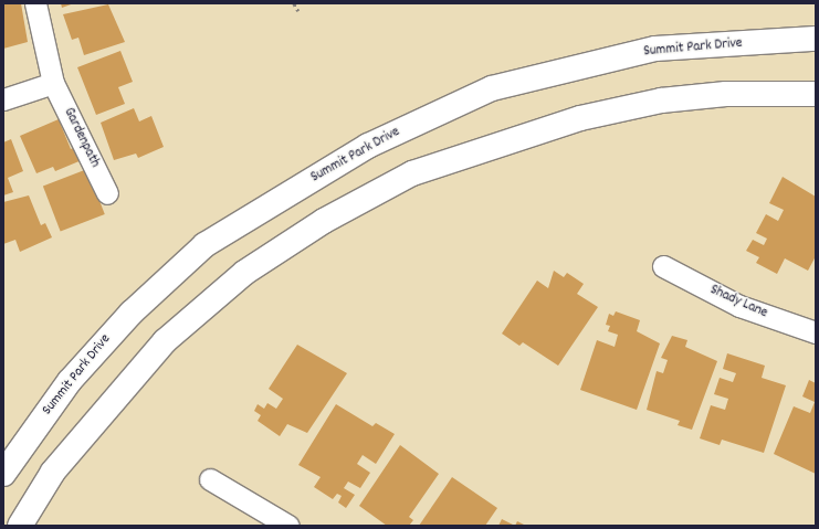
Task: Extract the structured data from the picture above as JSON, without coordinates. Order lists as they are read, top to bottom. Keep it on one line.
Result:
{"streets":{"street":["Summit Park Drive","Gardenpath","Shady Lane"]}}
